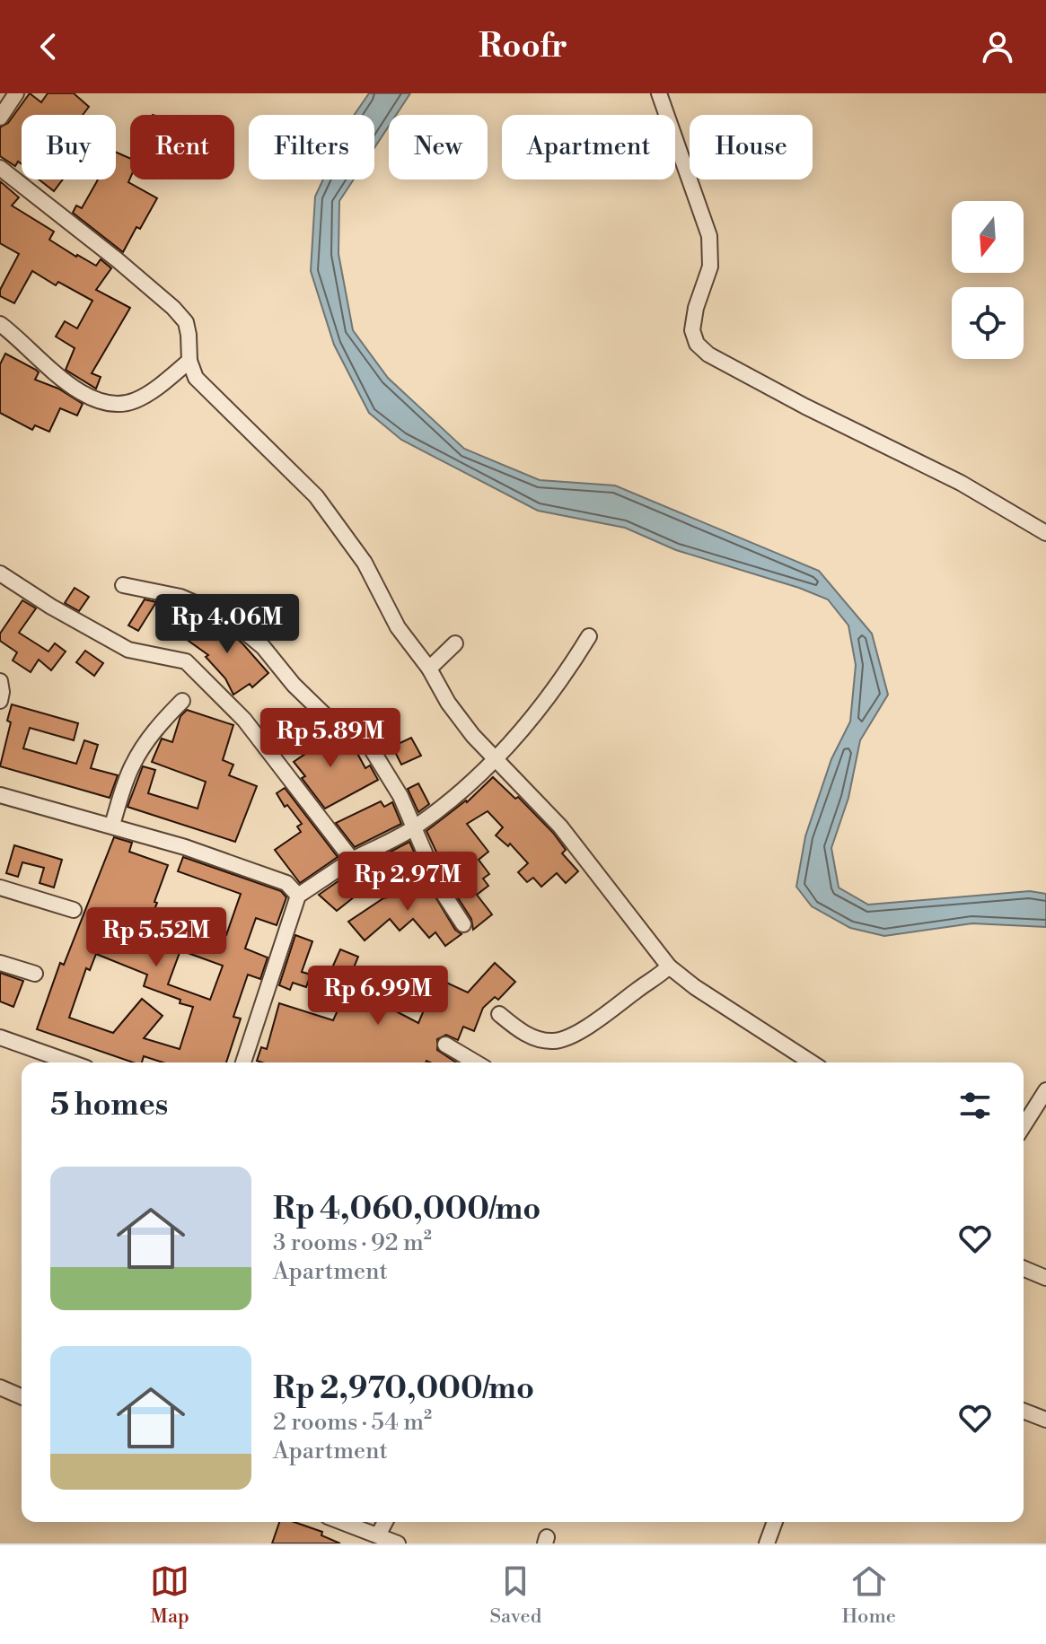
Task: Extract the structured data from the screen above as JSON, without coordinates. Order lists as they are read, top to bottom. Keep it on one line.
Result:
{"north":"bottom","page":{"header":"Roofr","chip":["Buy","Rent","Filters","New","Apartment","House"],"price":["Rp 4.06M","Rp 5.89M","Rp 2.97M","Rp 5.52M","Rp 6.99M"],"heading":"5 homes","list":[{"name":"Rp 4,060,000/mo","note":"3 rooms · 92 m² · Apartment"},{"name":"Rp 2,970,000/mo","note":"2 rooms · 54 m² · Apartment"}],"tabs":["Map","Saved","Home"]}}
